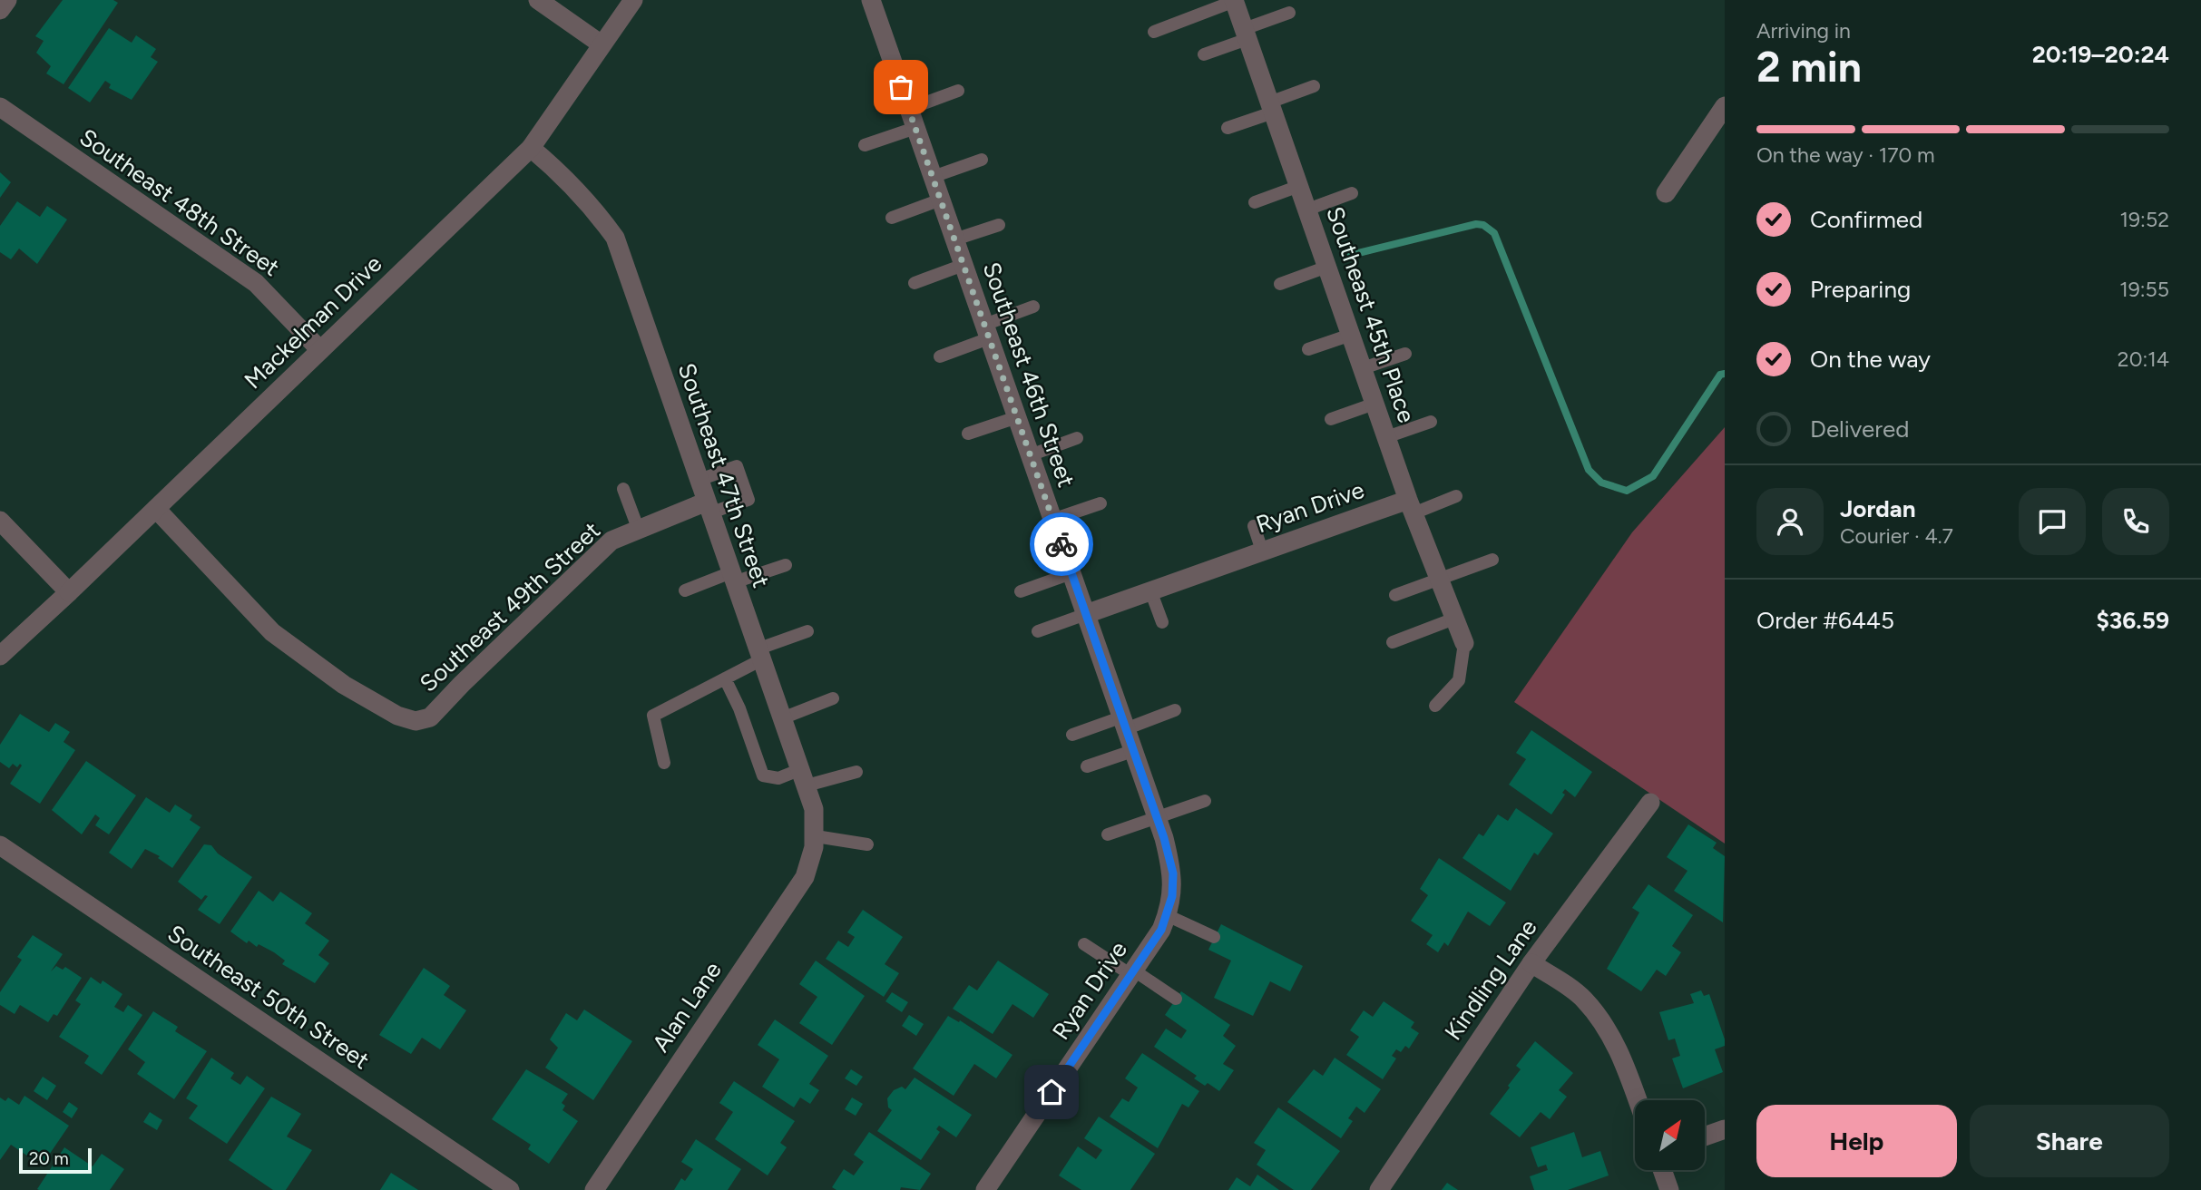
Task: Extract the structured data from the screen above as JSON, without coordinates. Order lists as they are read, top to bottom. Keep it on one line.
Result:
{"streets":{"street":["Southeast 48th Street","Southeast 45th Place","Mackelman Drive","Southeast 46th Street","Southeast 47th Street","Ryan Drive","Southeast 49th Street","Kindling Lane","Southeast 50th Street","Alan Lane"]},"crossings":[["Southeast 48th Street","Mackelman Drive"],["Southeast 45th Place","Ryan Drive"],["Mackelman Drive","Southeast 47th Street"],["Mackelman Drive","Southeast 49th Street"],["Southeast 46th Street","Ryan Drive"],["Southeast 47th Street","Southeast 49th Street"],["Southeast 47th Street","Alan Lane"]],"scale_bar":"20 m","north":"top right","page":{"heading":["2 min","Arriving in","20:19–20:24"],"panel":["Jordan","Courier · 4.7","Order #6445","$36.59"],"bar":"On the way · 170 m","list":[["Confirmed","19:52"],["Preparing","19:55"],["On the way","20:14"],"Delivered"],"buttons":["Help","Share"],"scale":"20 m"}}
